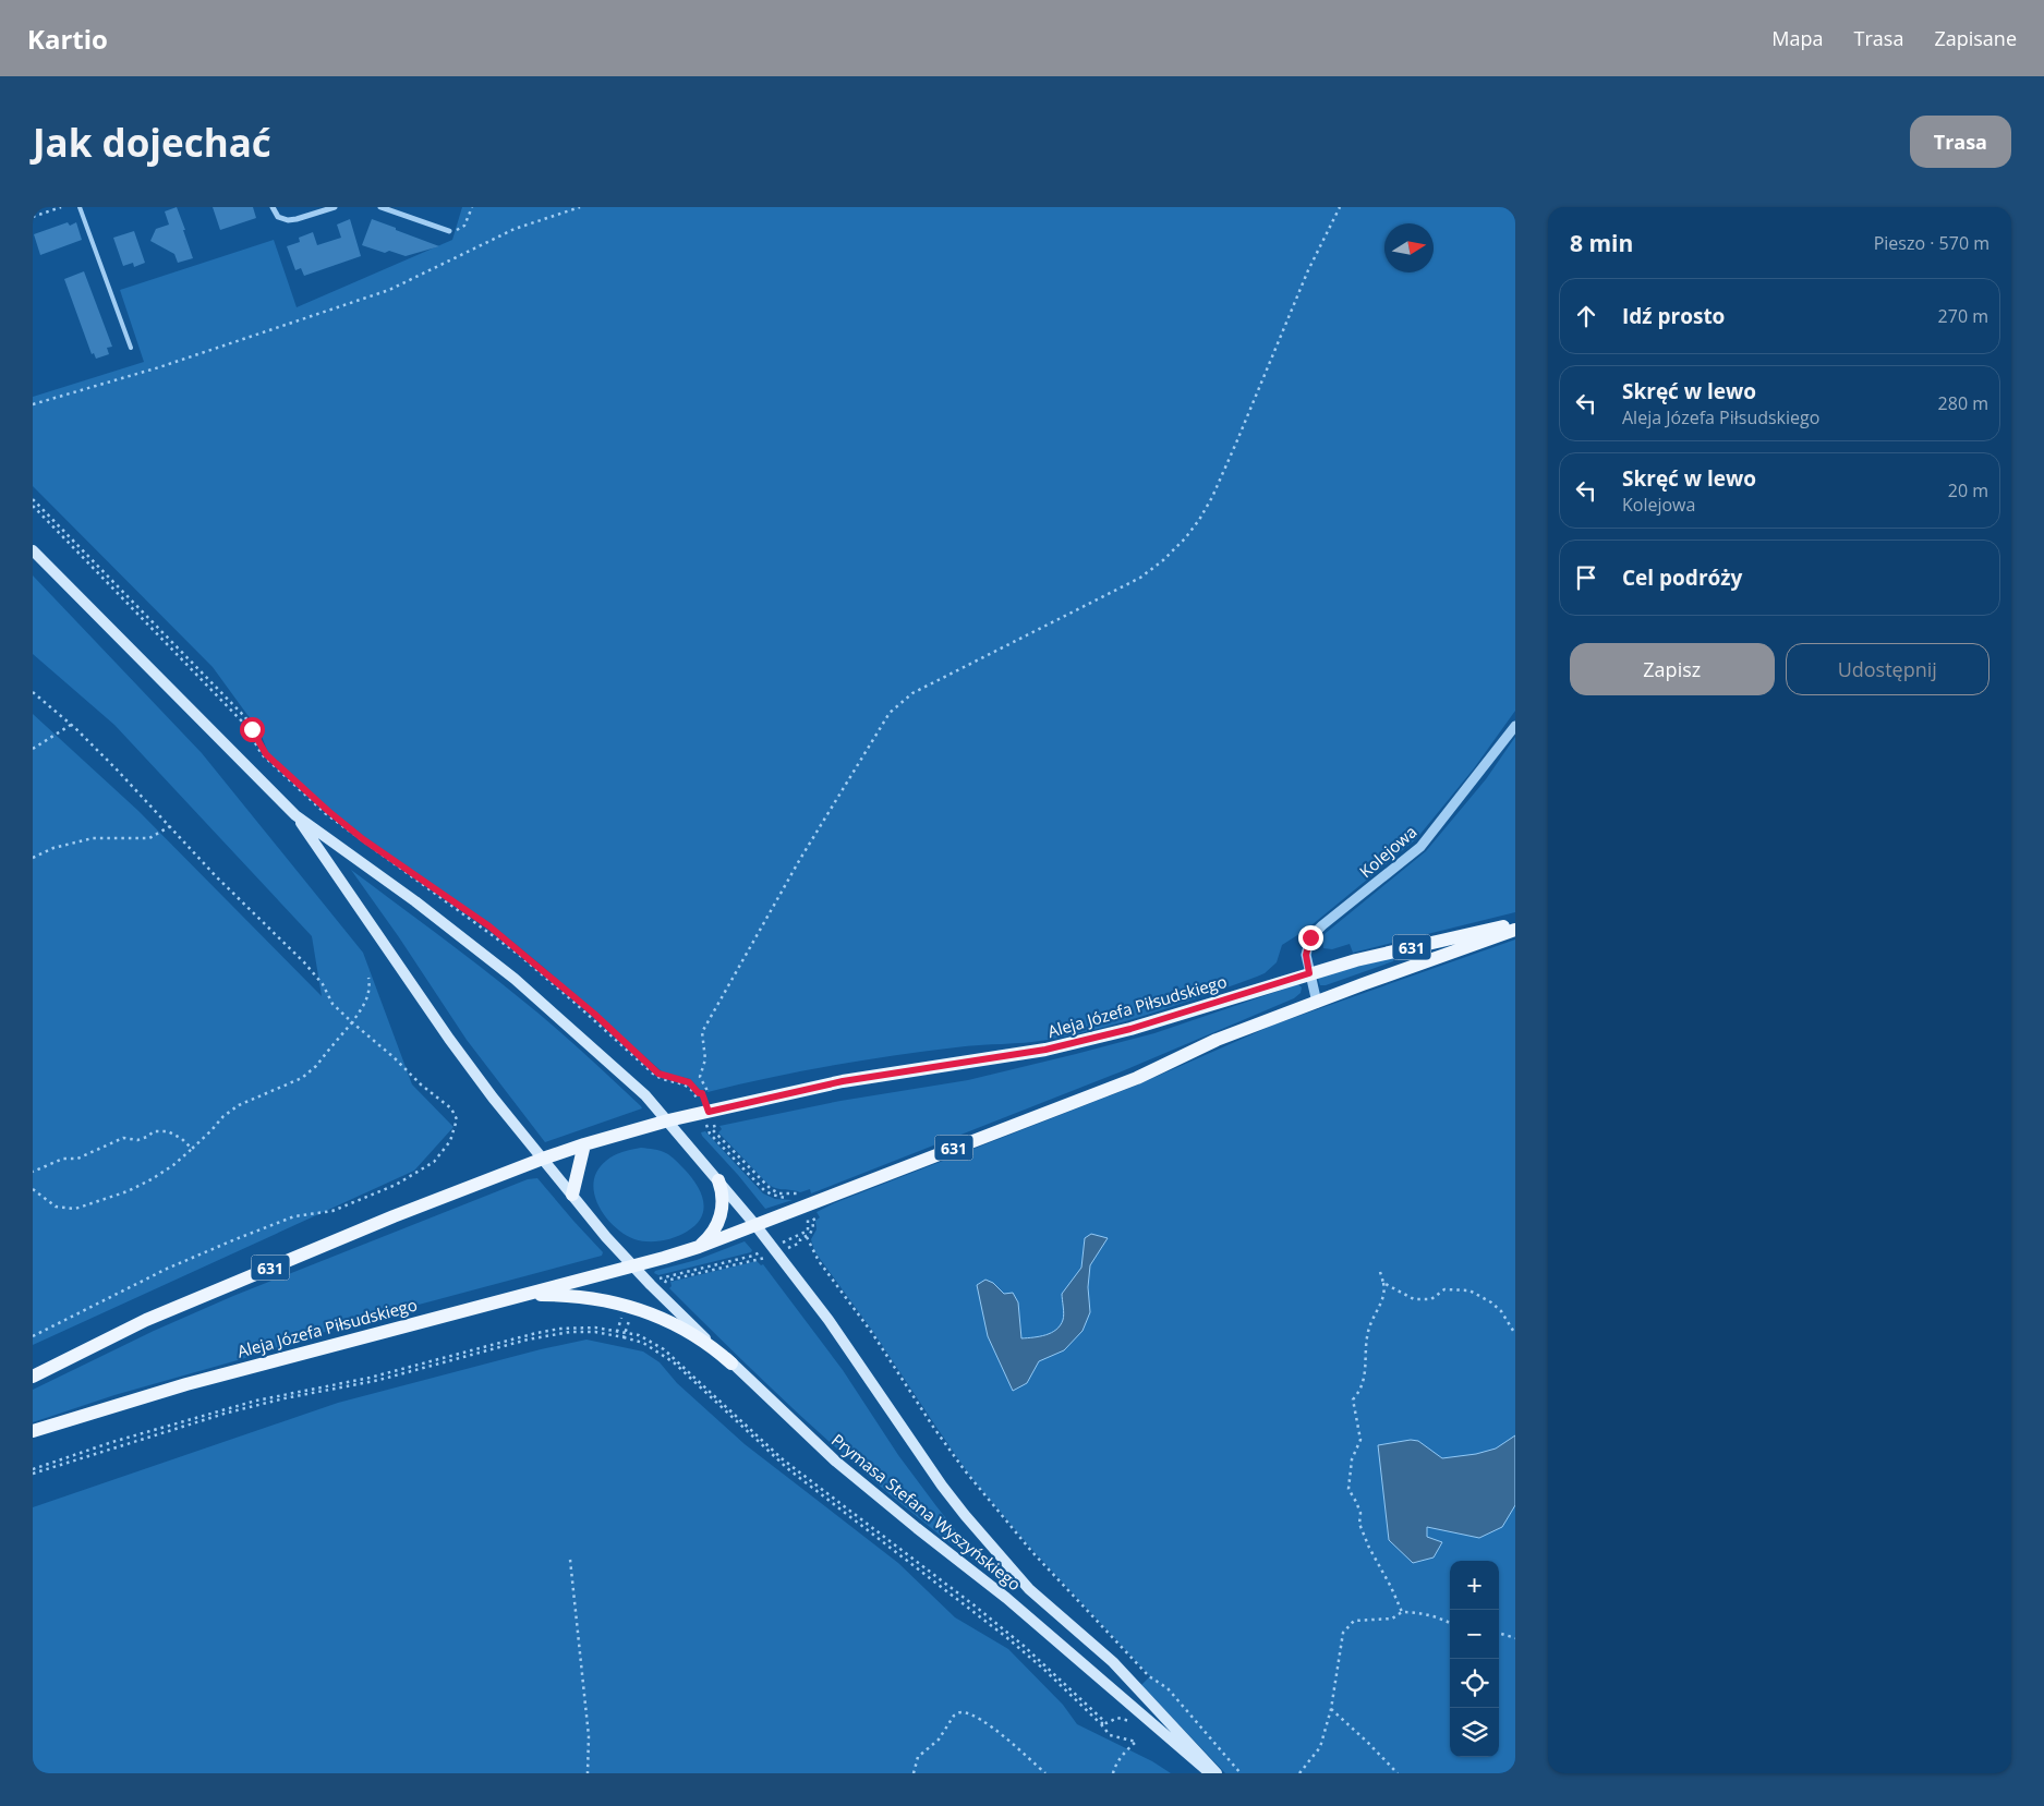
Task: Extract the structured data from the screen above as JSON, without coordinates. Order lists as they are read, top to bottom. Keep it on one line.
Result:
{"streets":{"main road":["631","Aleja Józefa Piłsudskiego","Prymasa Stefana Wyszyńskiego"],"street":["Kolejowa"]},"crossings":[["Kolejowa","631"],["Kolejowa","Aleja Józefa Piłsudskiego"],["631","Aleja Józefa Piłsudskiego"],["631","Prymasa Stefana Wyszyńskiego"],["Aleja Józefa Piłsudskiego","Prymasa Stefana Wyszyńskiego"]],"north":"right","page":{"header":"Kartio","nav":["Mapa","Trasa","Zapisane"],"buttons":["Trasa",["Zapisz","Udostępnij"]],"title":"Jak dojechać","heading":["8 min","Pieszo · 570 m"],"list":[["Idź prosto","270 m"],["Skręć w lewo","Aleja Józefa Piłsudskiego","280 m"],["Skręć w lewo","Kolejowa","20 m"],"Cel podróży"],"map_buttons":["+","−"]}}
